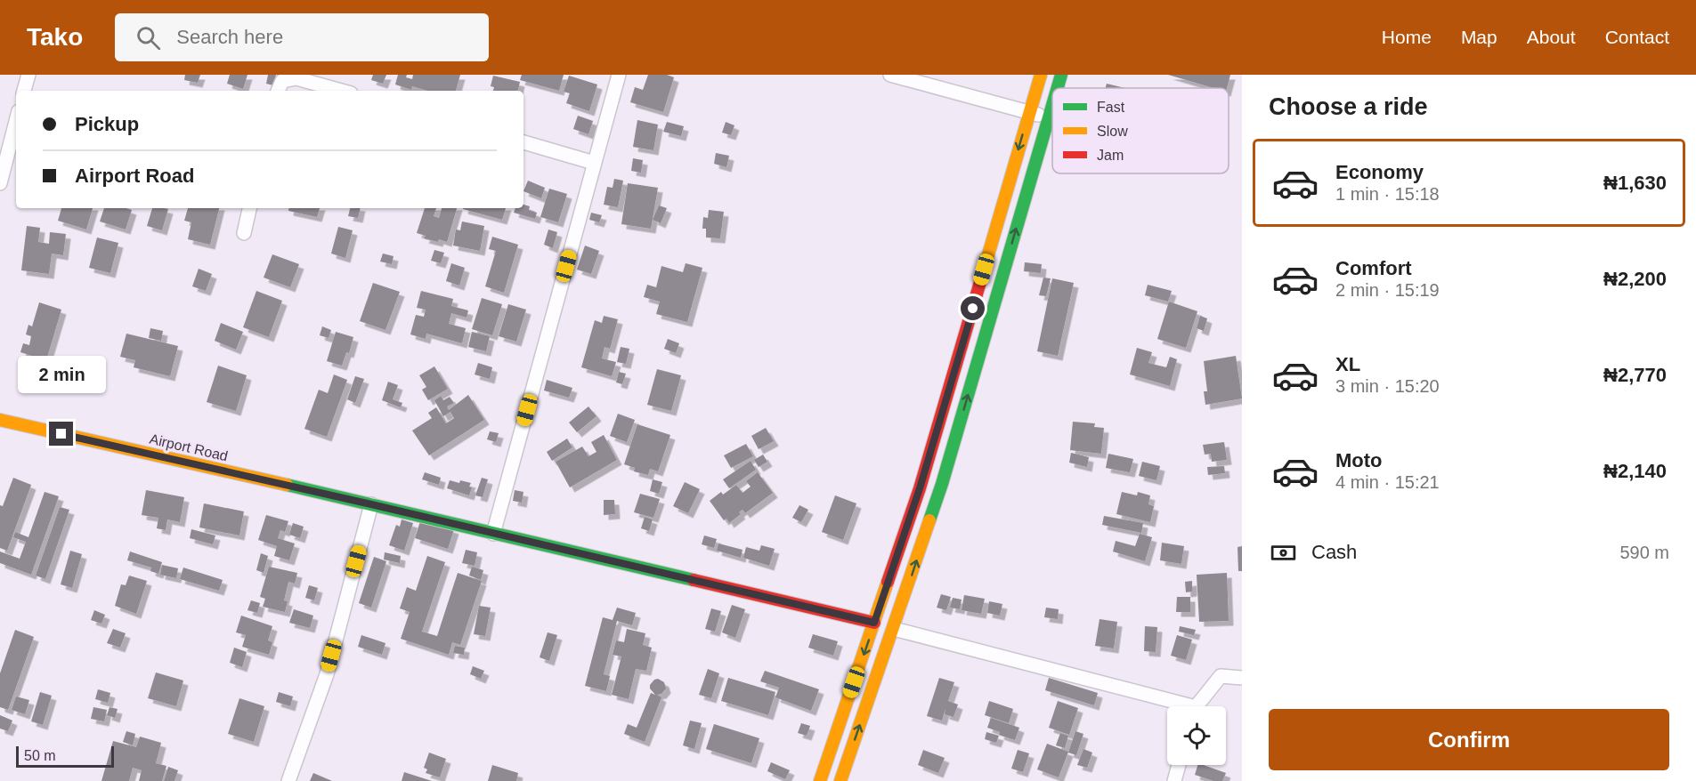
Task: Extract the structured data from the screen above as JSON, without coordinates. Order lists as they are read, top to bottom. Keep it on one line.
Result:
{"streets":{"street":["Airport Road"]},"legend":["Fast","Slow","Jam"],"scale_bar":"50 m","page":{"header":"Tako","search":"Search here","nav":["Home","Map","About","Contact"],"heading":"Choose a ride","banner":["Pickup","Airport Road"],"list":[{"name":"Economy","note":"1 min · 15:18","value":"₦1,630"},{"name":"Comfort","note":"2 min · 15:19","value":"₦2,200"},{"name":"XL","note":"3 min · 15:20","value":"₦2,770"},{"name":"Moto","note":"4 min · 15:21","value":"₦2,140"}],"bubble":"2 min","pay":["Cash","590 m"],"buttons":"Confirm","scale":"50 m"}}
